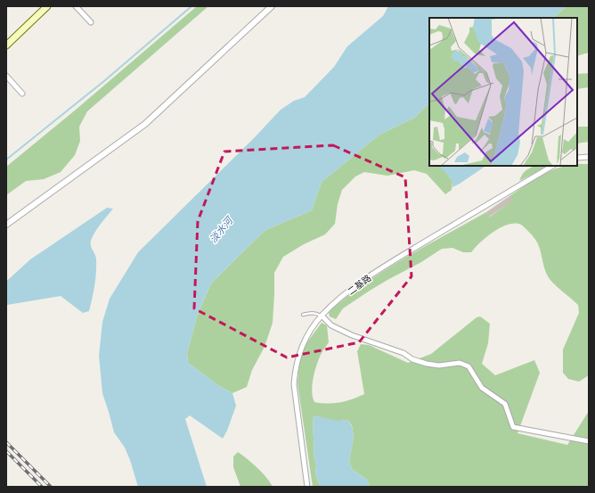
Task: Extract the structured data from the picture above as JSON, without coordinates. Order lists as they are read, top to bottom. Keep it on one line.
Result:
{"streets":{"street":["二基路"]},"water":["淡水河"]}
